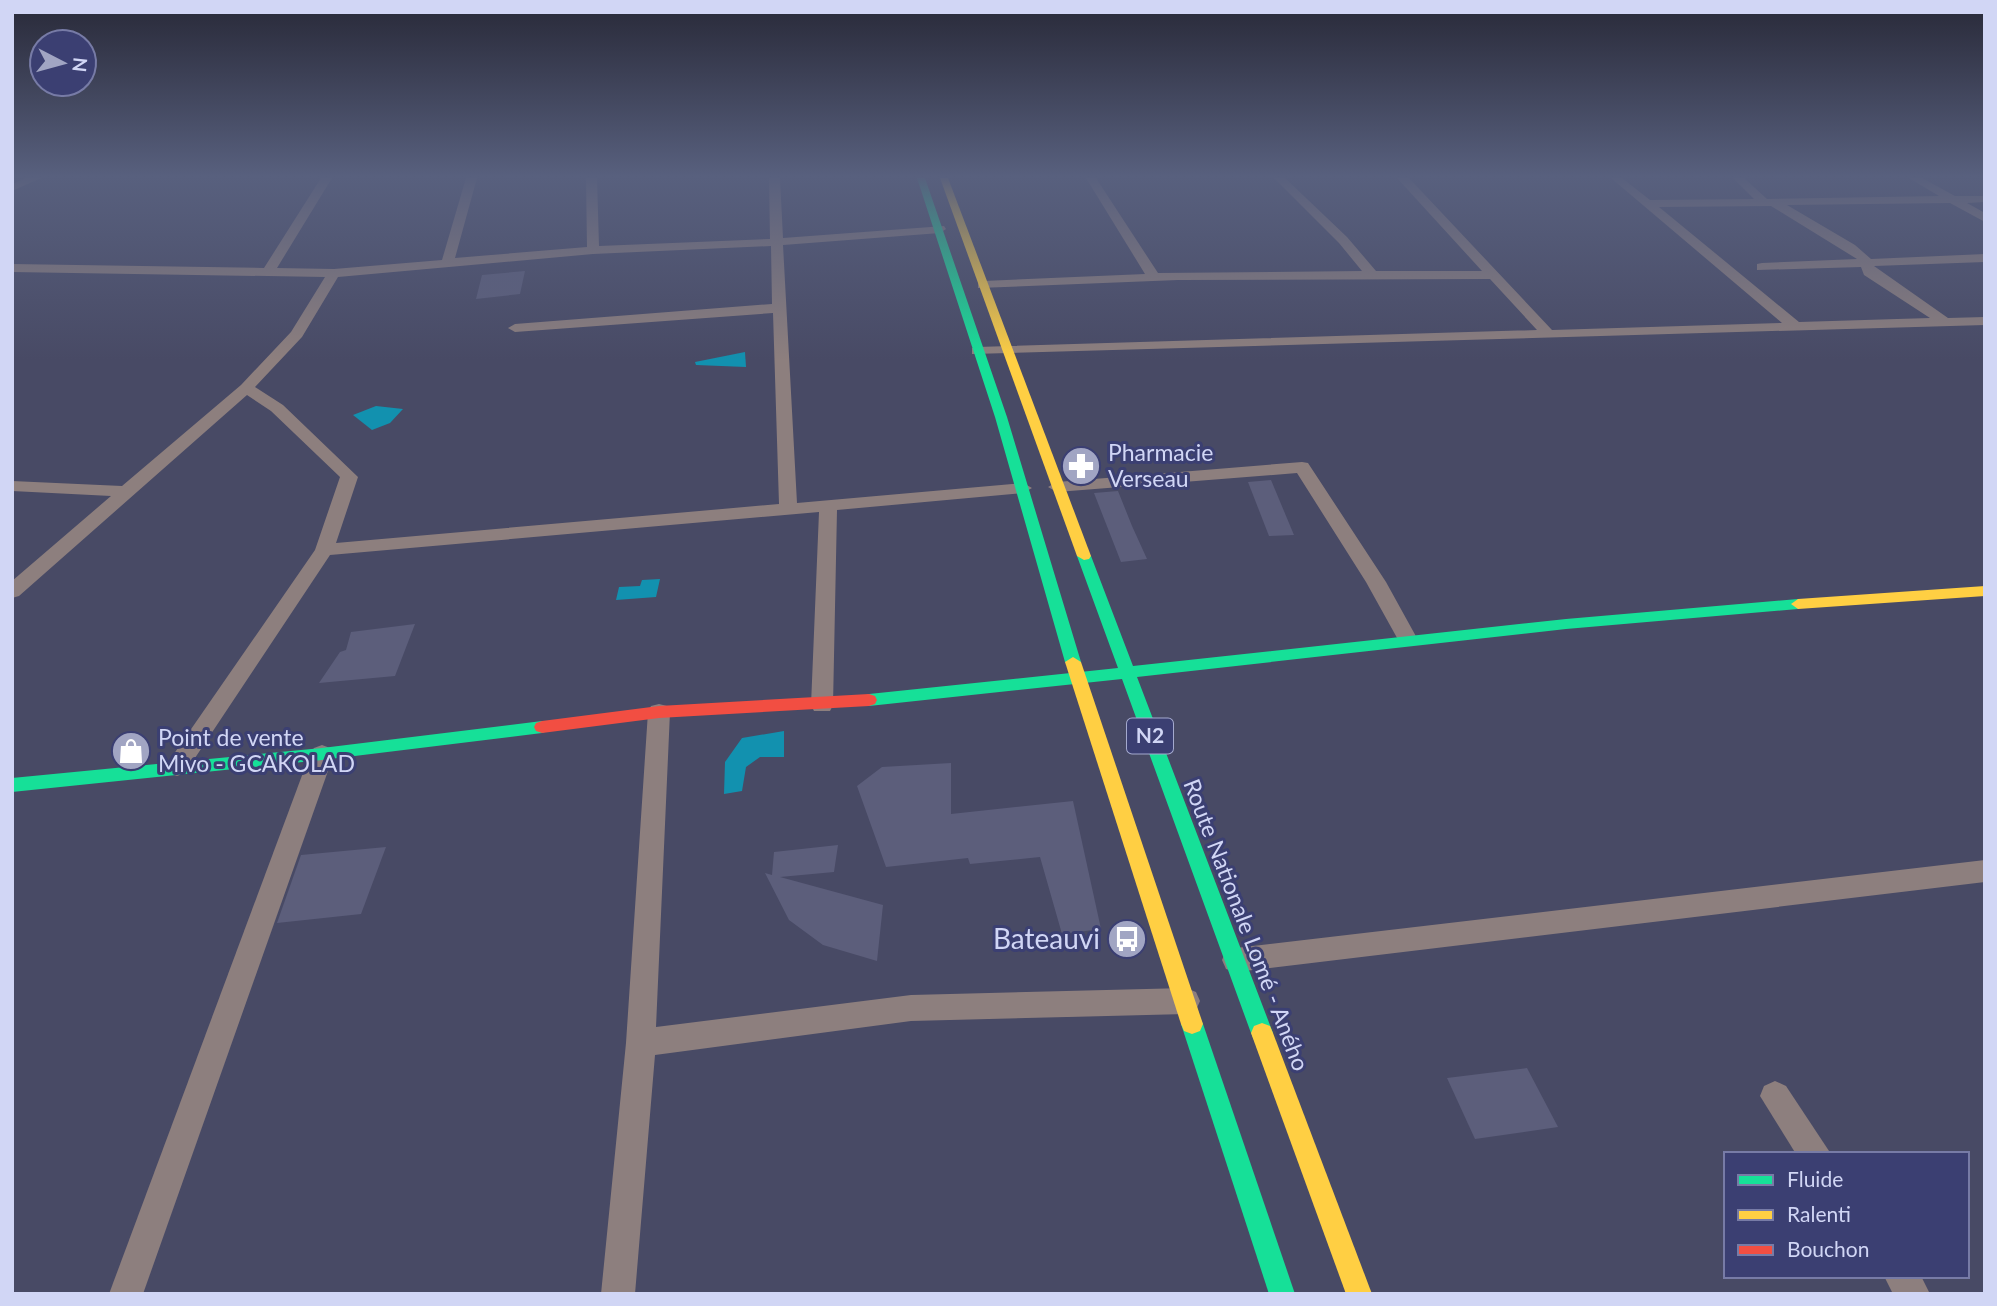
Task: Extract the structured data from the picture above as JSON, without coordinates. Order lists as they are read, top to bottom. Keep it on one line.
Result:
{"streets":{"main road":["N2","Route Nationale Lomé - Aného"]},"places":{"pharmacy":["Pharmacie Verseau"],"shop":["Point de vente Mivo - GCAKOLAD"],"bus stop":["Bateauvi"]},"legend":["Fluide","Ralenti","Bouchon"],"north":"right"}
